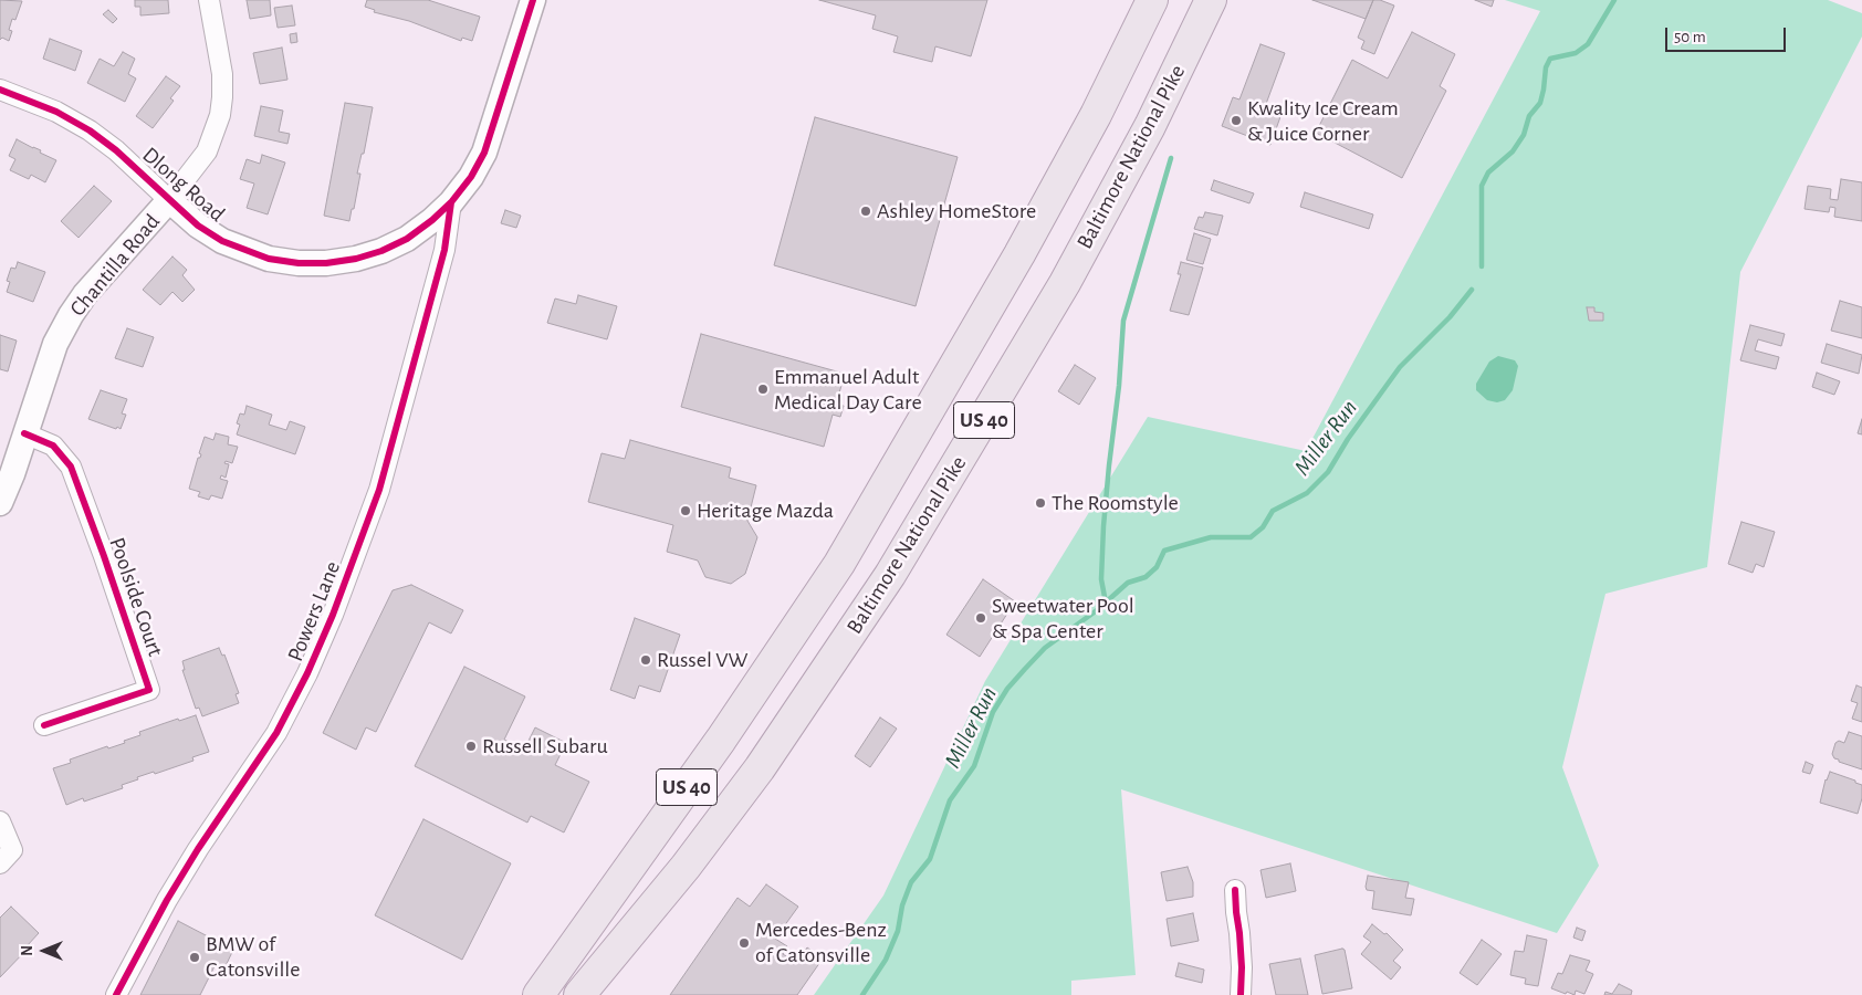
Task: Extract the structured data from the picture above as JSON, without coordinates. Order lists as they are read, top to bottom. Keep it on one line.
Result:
{"streets":{"main road":["Baltimore National Pike","US 40"],"street":["Dlong Road","Chantilla Road","Poolside Court","Powers Lane"]},"crossings":[["Dlong Road","Chantilla Road"],["Dlong Road","Powers Lane"],["Chantilla Road","Poolside Court"]],"water":["Miller Run"],"places":["Kwality Ice Cream & Juice Corner","Ashley HomeStore","Emmanuel Adult Medical Day Care","The Roomstyle","Heritage Mazda","Sweetwater Pool & Spa Center","Russel VW","Russell Subaru","Mercedes-Benz of Catonsville","BMW of Catonsville"],"scale_bar":"50 m","north":"left"}
